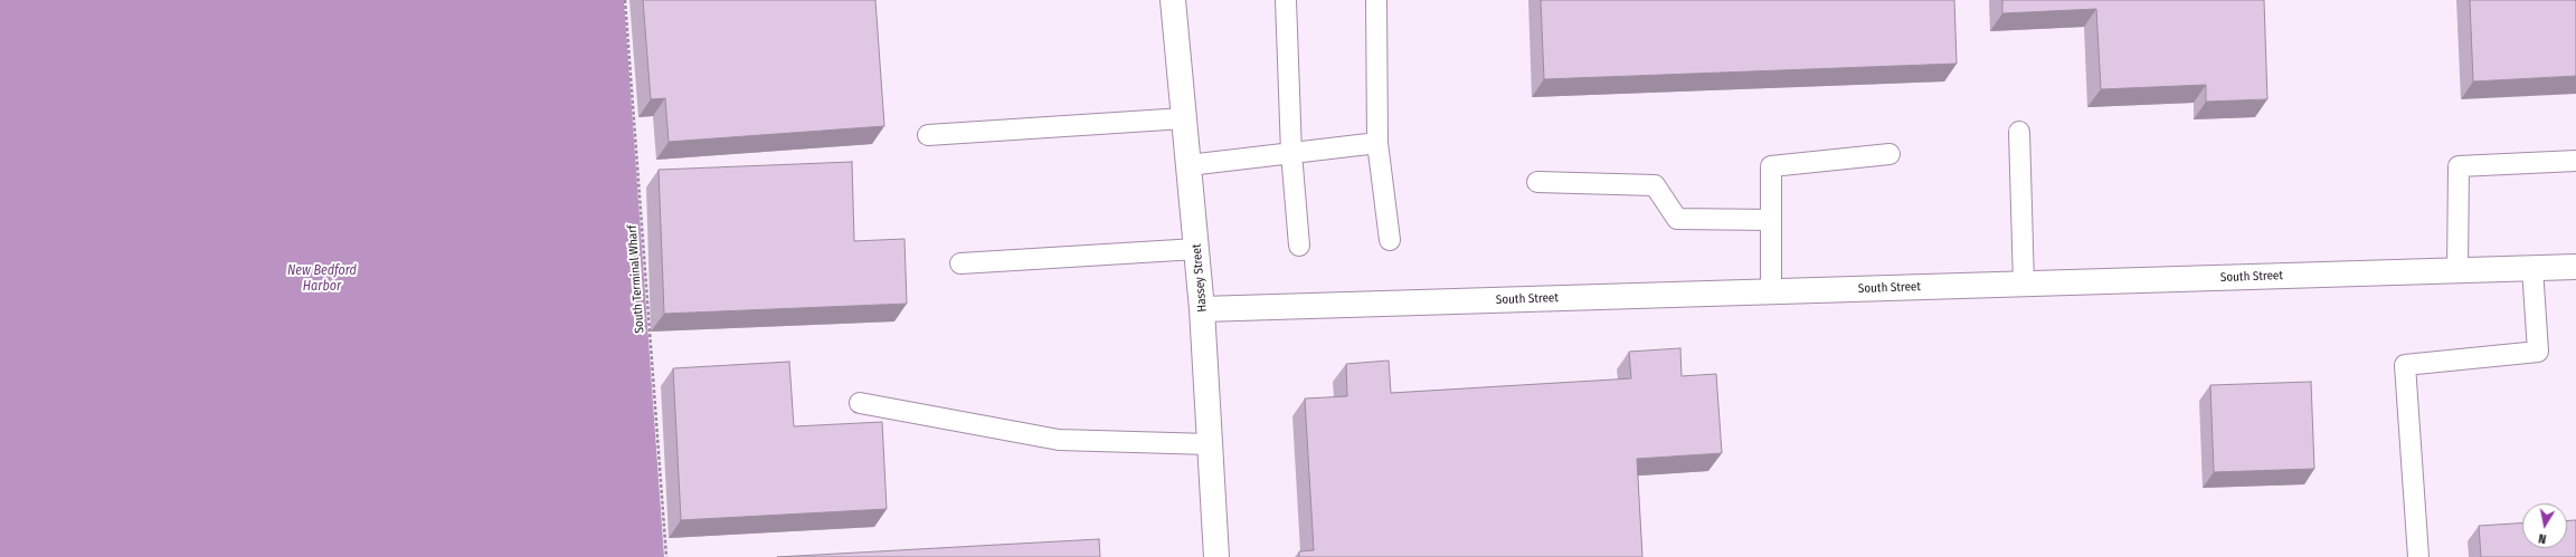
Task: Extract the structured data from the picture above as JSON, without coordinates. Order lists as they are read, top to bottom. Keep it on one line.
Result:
{"streets":{"street":["South Street","Hassey Street"],"path":["South Terminal Wharf"]},"crossings":[["South Street","Hassey Street"]],"water":["New Bedford Harbor"],"north":"bottom"}
